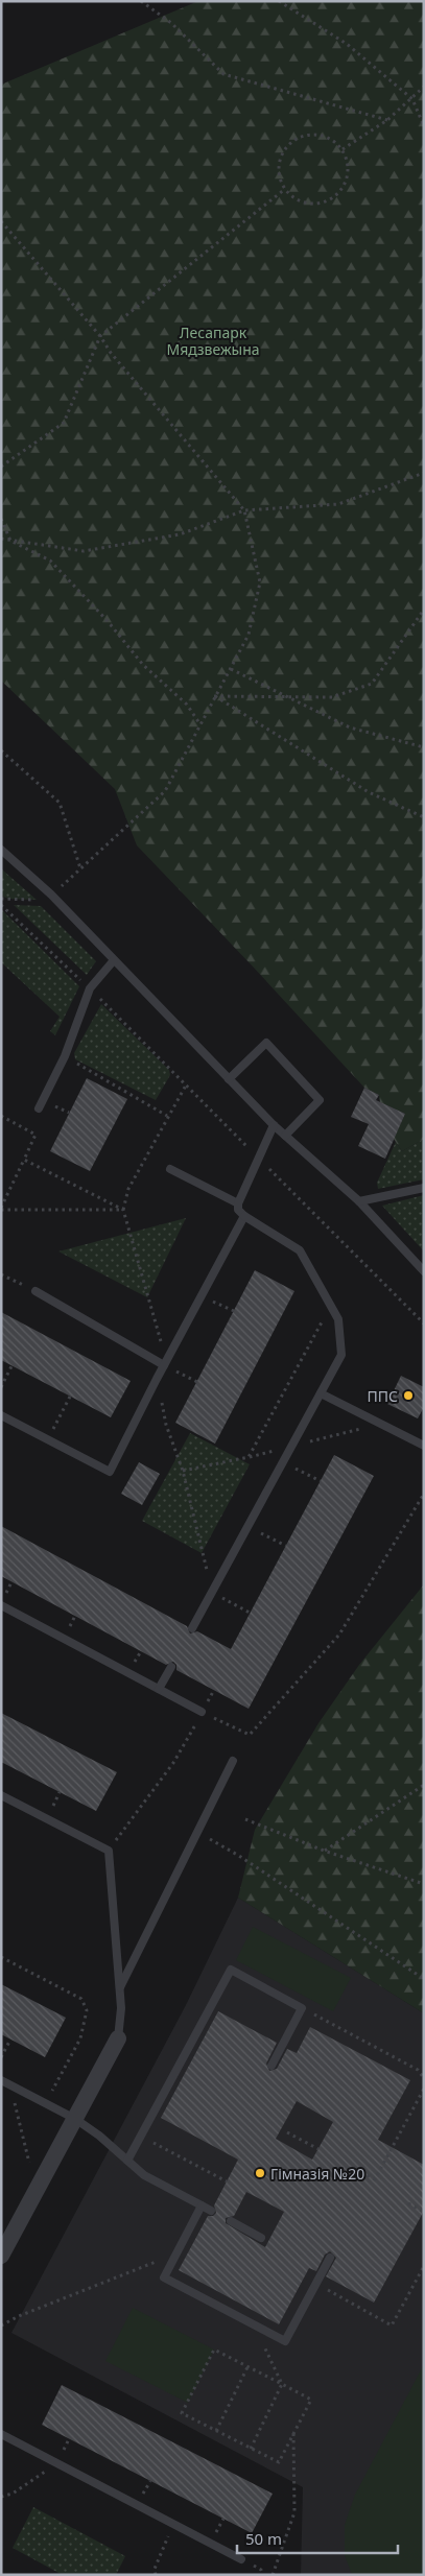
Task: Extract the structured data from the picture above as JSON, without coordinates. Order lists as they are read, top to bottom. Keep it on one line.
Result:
{"parks":["Лесапарк Мядзвежына"],"places":["ППС","Гімназія №20"],"scale_bar":"50 m"}
